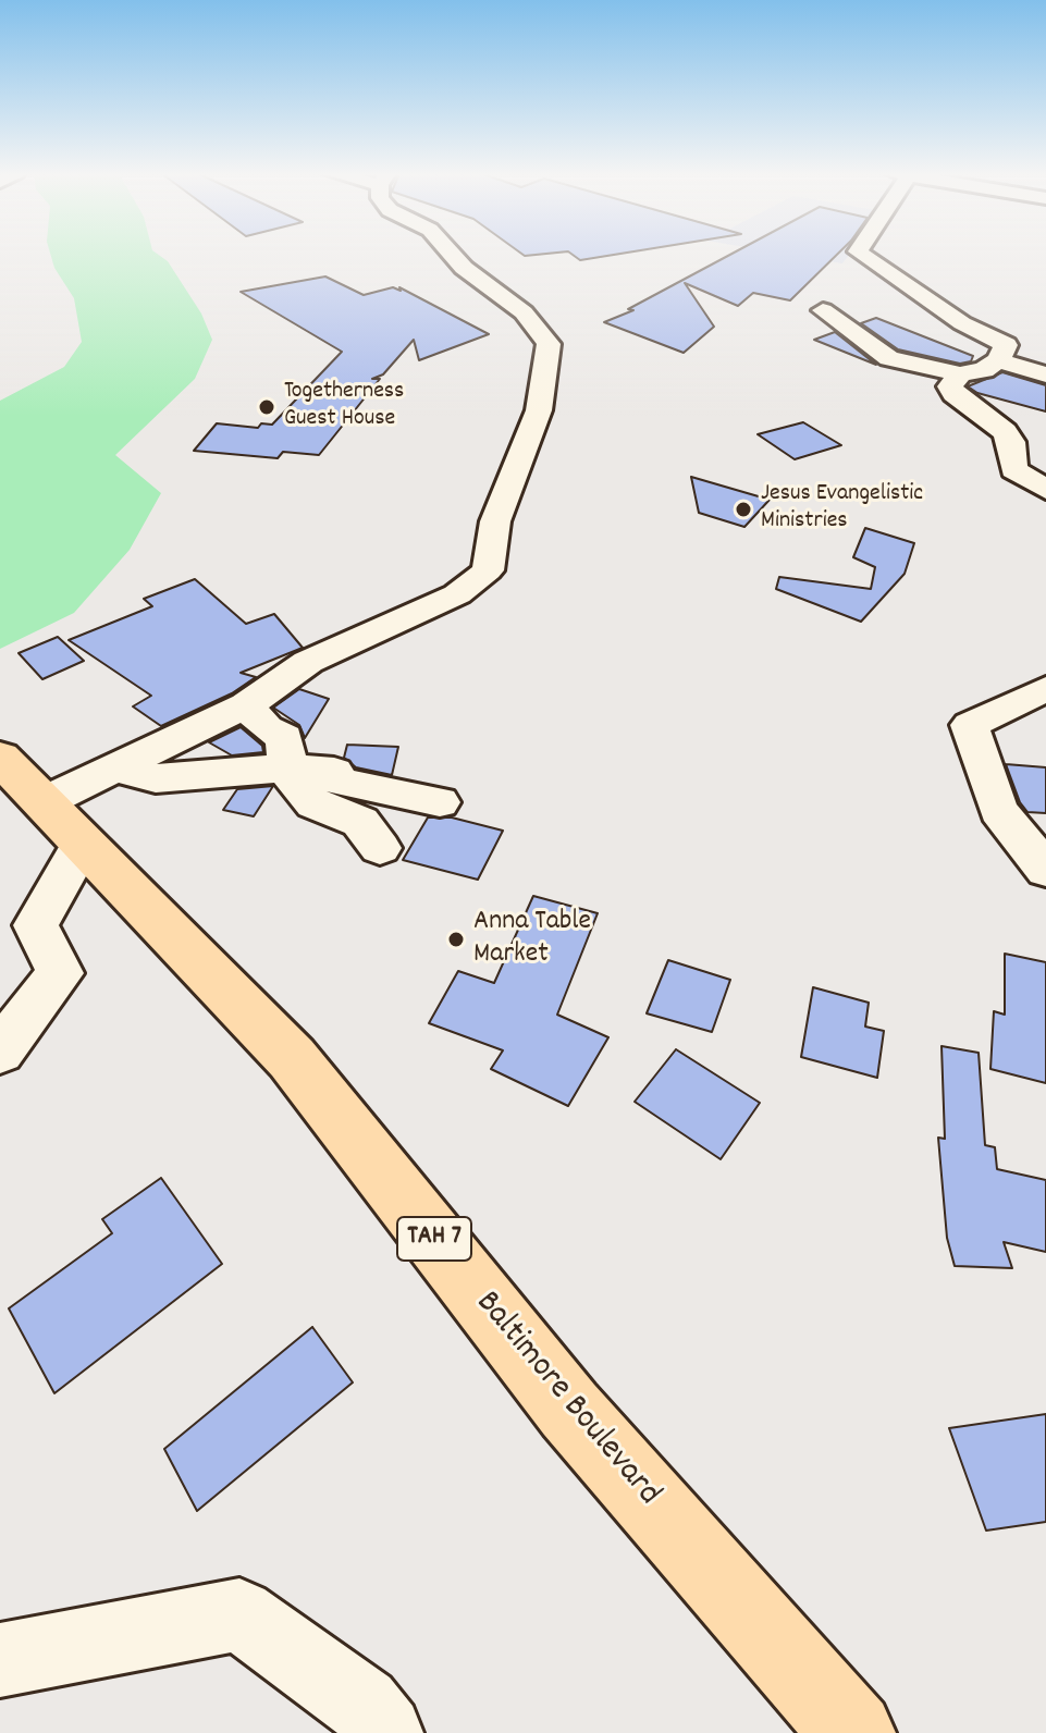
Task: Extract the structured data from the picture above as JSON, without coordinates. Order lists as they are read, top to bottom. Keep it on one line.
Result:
{"streets":{"highway":["TAH 7","Baltimore Boulevard"]},"places":["Togetherness Guest House","Jesus Evangelistic Ministries","Anna Table Market"]}
